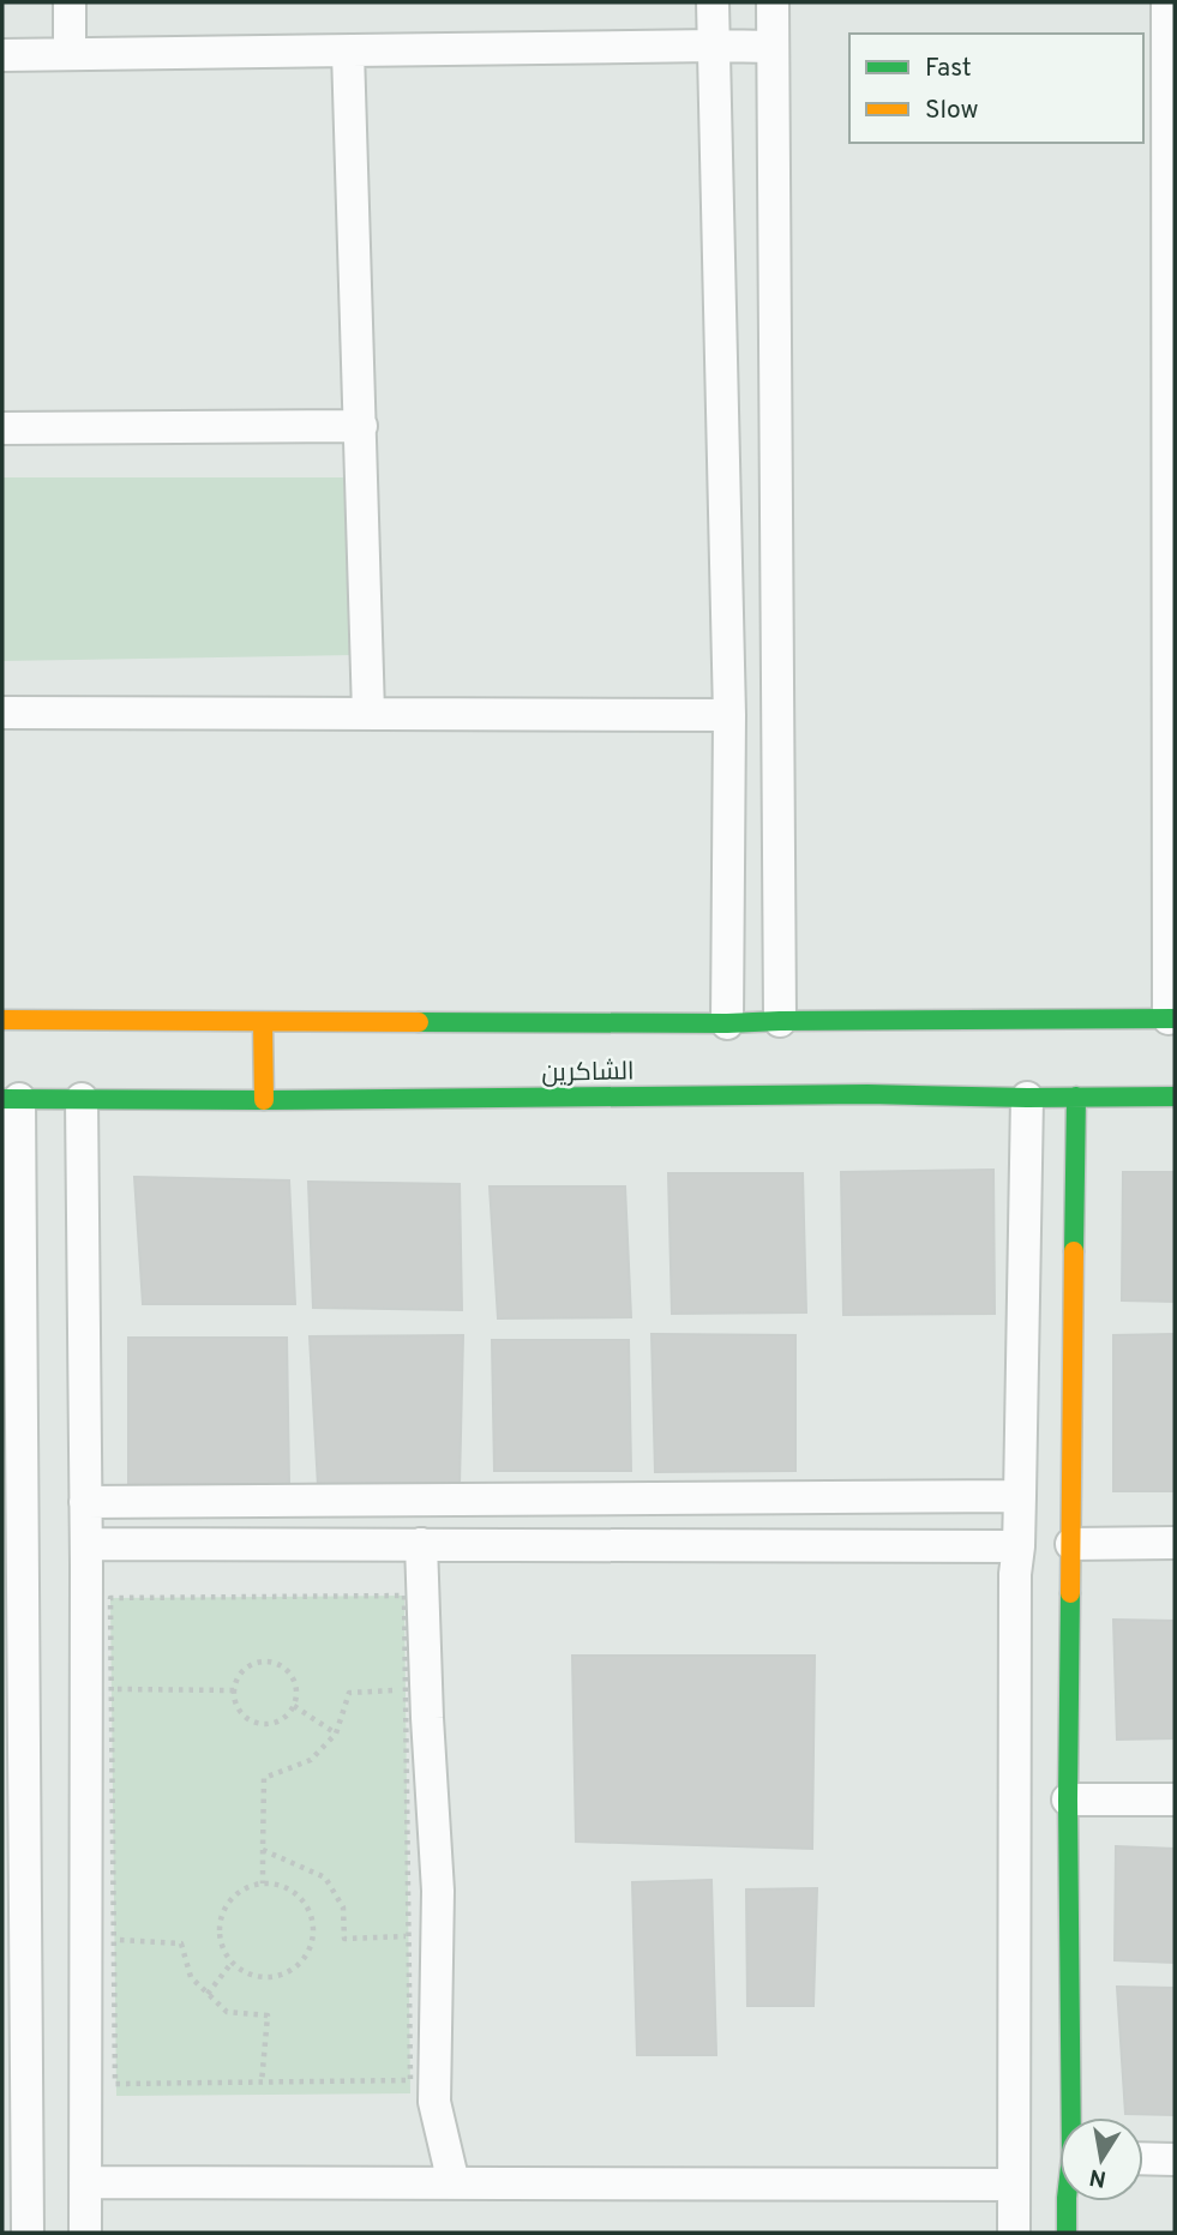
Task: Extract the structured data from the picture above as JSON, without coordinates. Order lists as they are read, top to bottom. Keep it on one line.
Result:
{"streets":{"street":["الشاكرين"]},"legend":["Fast","Slow"],"north":"bottom"}
